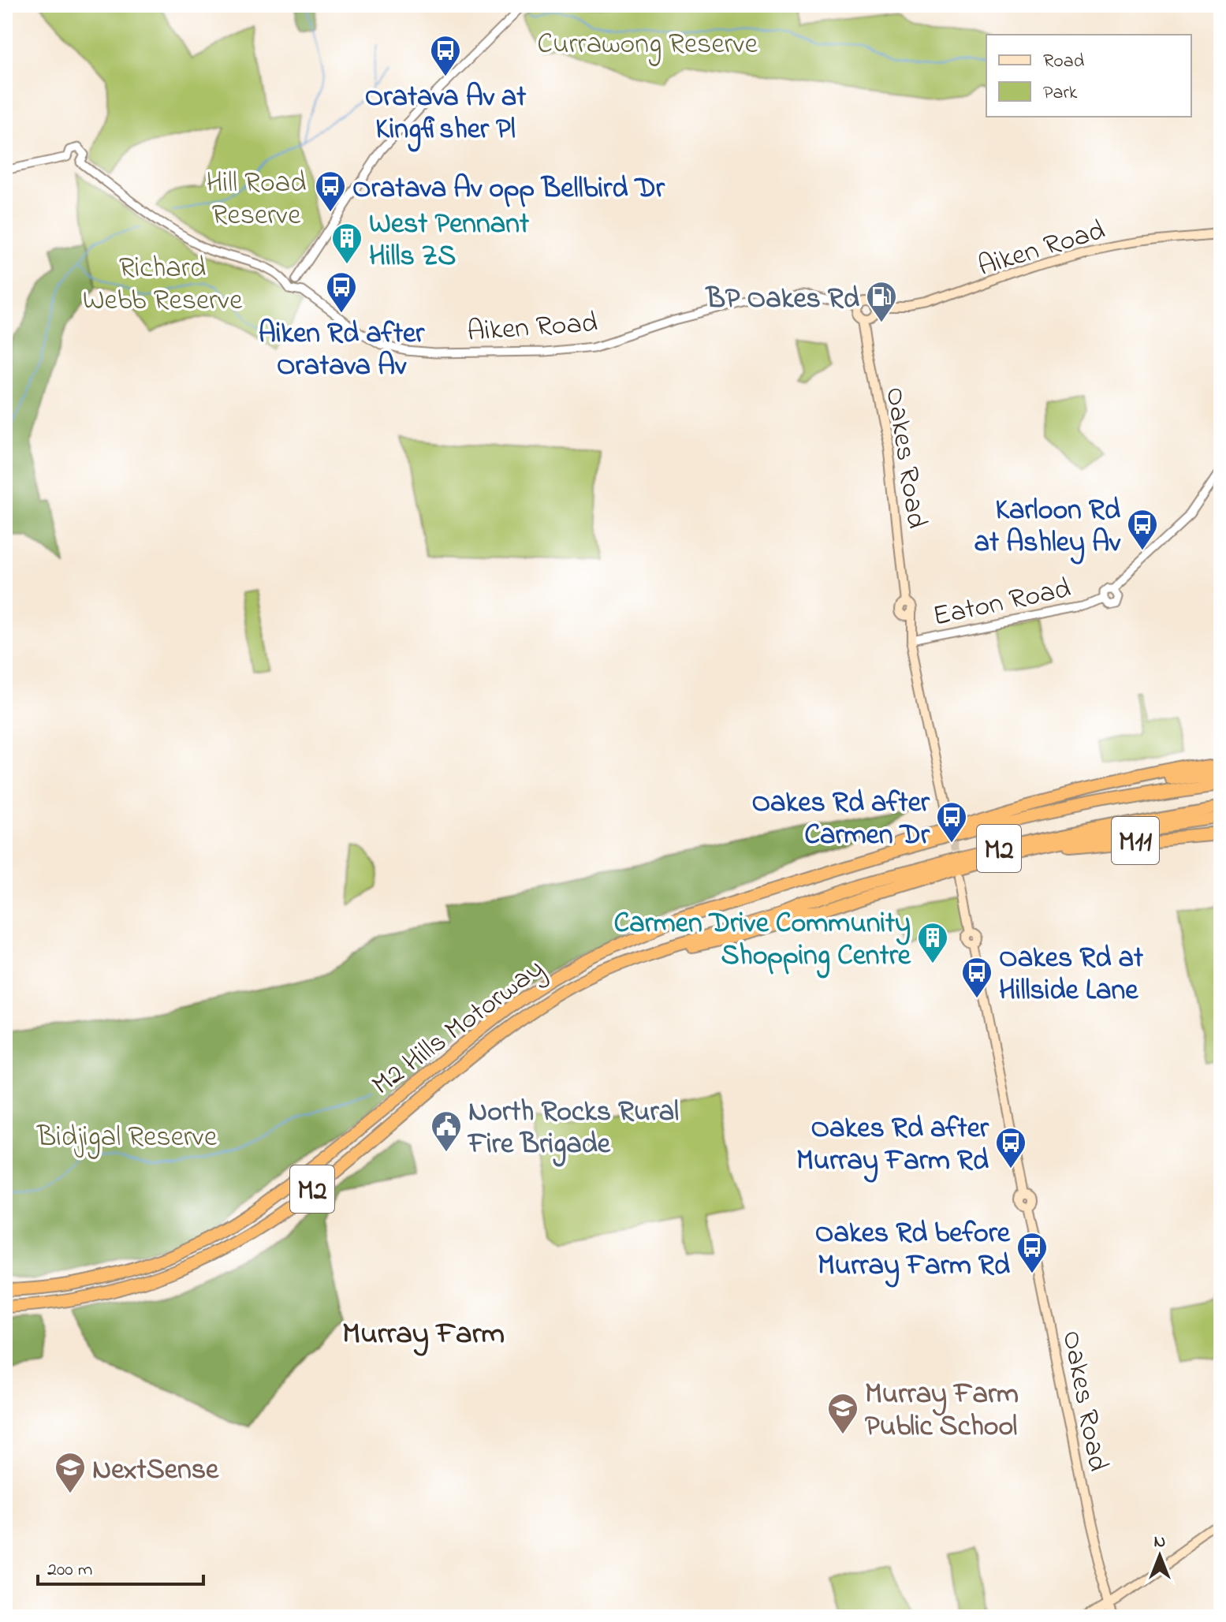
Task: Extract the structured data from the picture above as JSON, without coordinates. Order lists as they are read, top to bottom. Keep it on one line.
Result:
{"streets":{"highway":["M11","M2","M2 Hills Motorway"],"main road":["Aiken Road","Oakes Road"],"street":["Eaton Road"]},"crossings":[["Aiken Road","Oakes Road"],["Oakes Road","Eaton Road"],["M11","M2"],["M11","M2 Hills Motorway"],["M2","M2 Hills Motorway"]],"districts":["Murray Farm"],"parks":["Currawong Reserve","Hill Road Reserve","Richard Webb Reserve","Bidjigal Reserve"],"places":{"bus stop":["Oratava Av at Kingfisher Pl","Oratava Av opp Bellbird Dr","Aiken Rd after Oratava Av","Karloon Rd at Ashley Av","Oakes Rd after Carmen Dr","Oakes Rd at Hillside Lane","Oakes Rd after Murray Farm Rd","Oakes Rd before Murray Farm Rd"],"building":["West Pennant Hills ZS","Carmen Drive Community Shopping Centre"],"fuel station":["BP Oakes Rd"],"public building":["North Rocks Rural Fire Brigade"],"school or university":["Murray Farm Public School","NextSense"]},"legend":["Road","Park"],"scale_bar":"200 m","north":"top"}
